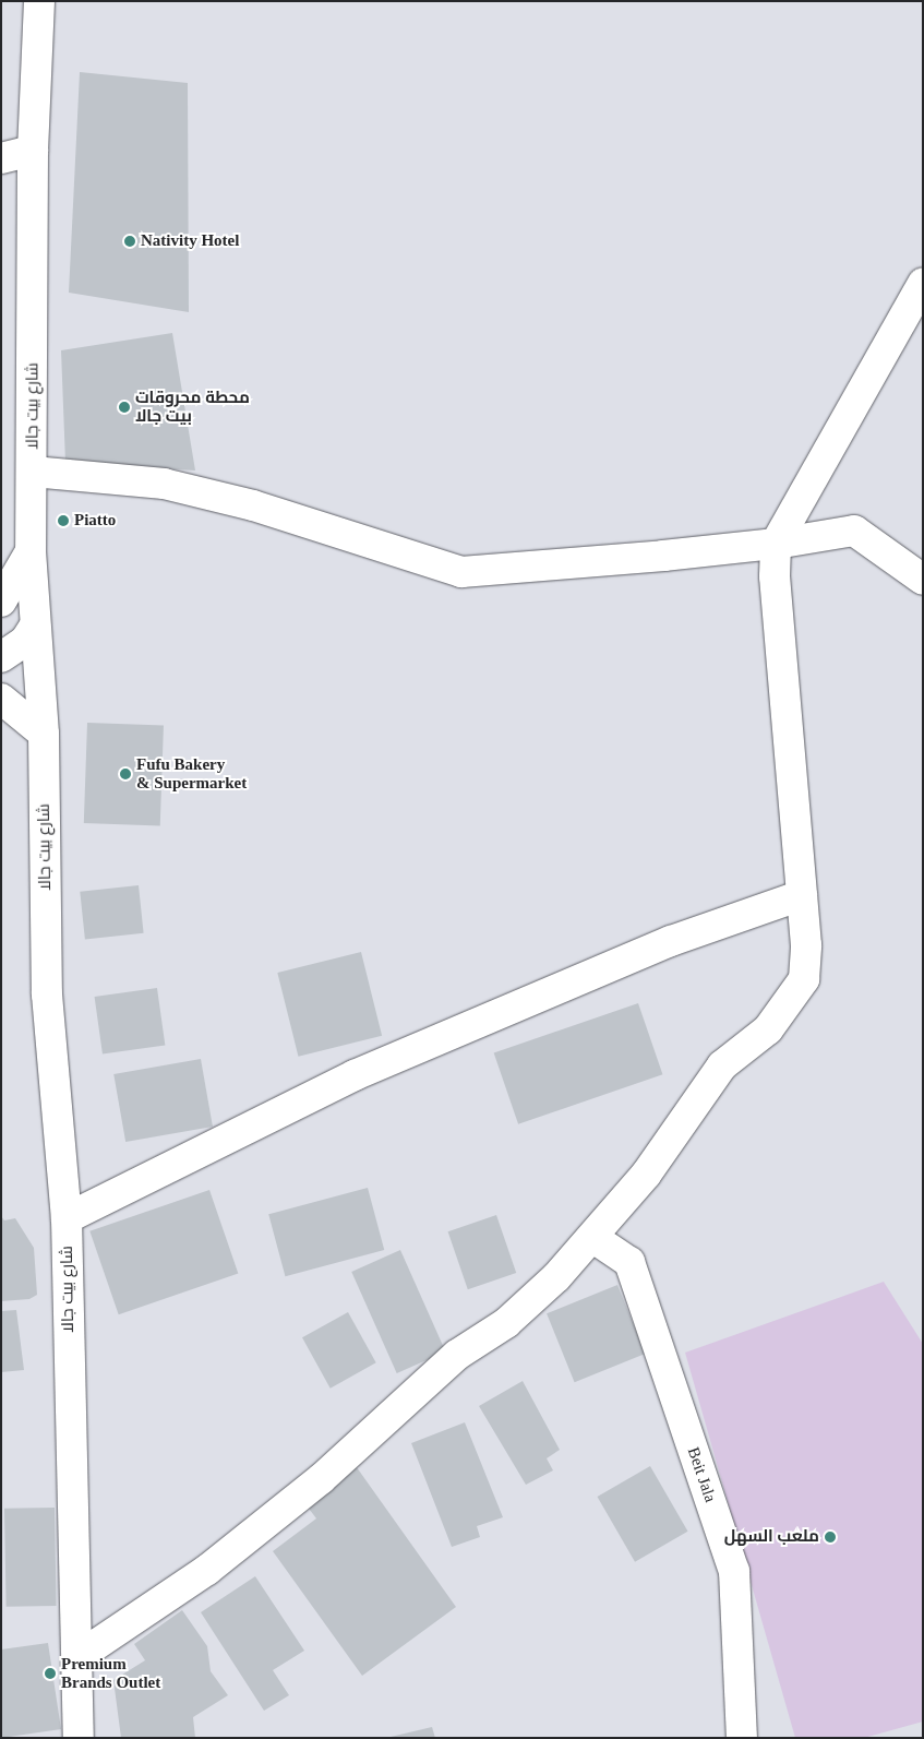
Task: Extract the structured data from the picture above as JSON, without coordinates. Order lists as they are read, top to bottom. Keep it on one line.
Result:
{"streets":{"street":["شارع بيت جالا","Beit Jala"]},"places":["Nativity Hotel","محطة محروقات بيت جالا","Piatto","Fufu Bakery & Supermarket","ملعب السهل","Premium Brands Outlet"]}
